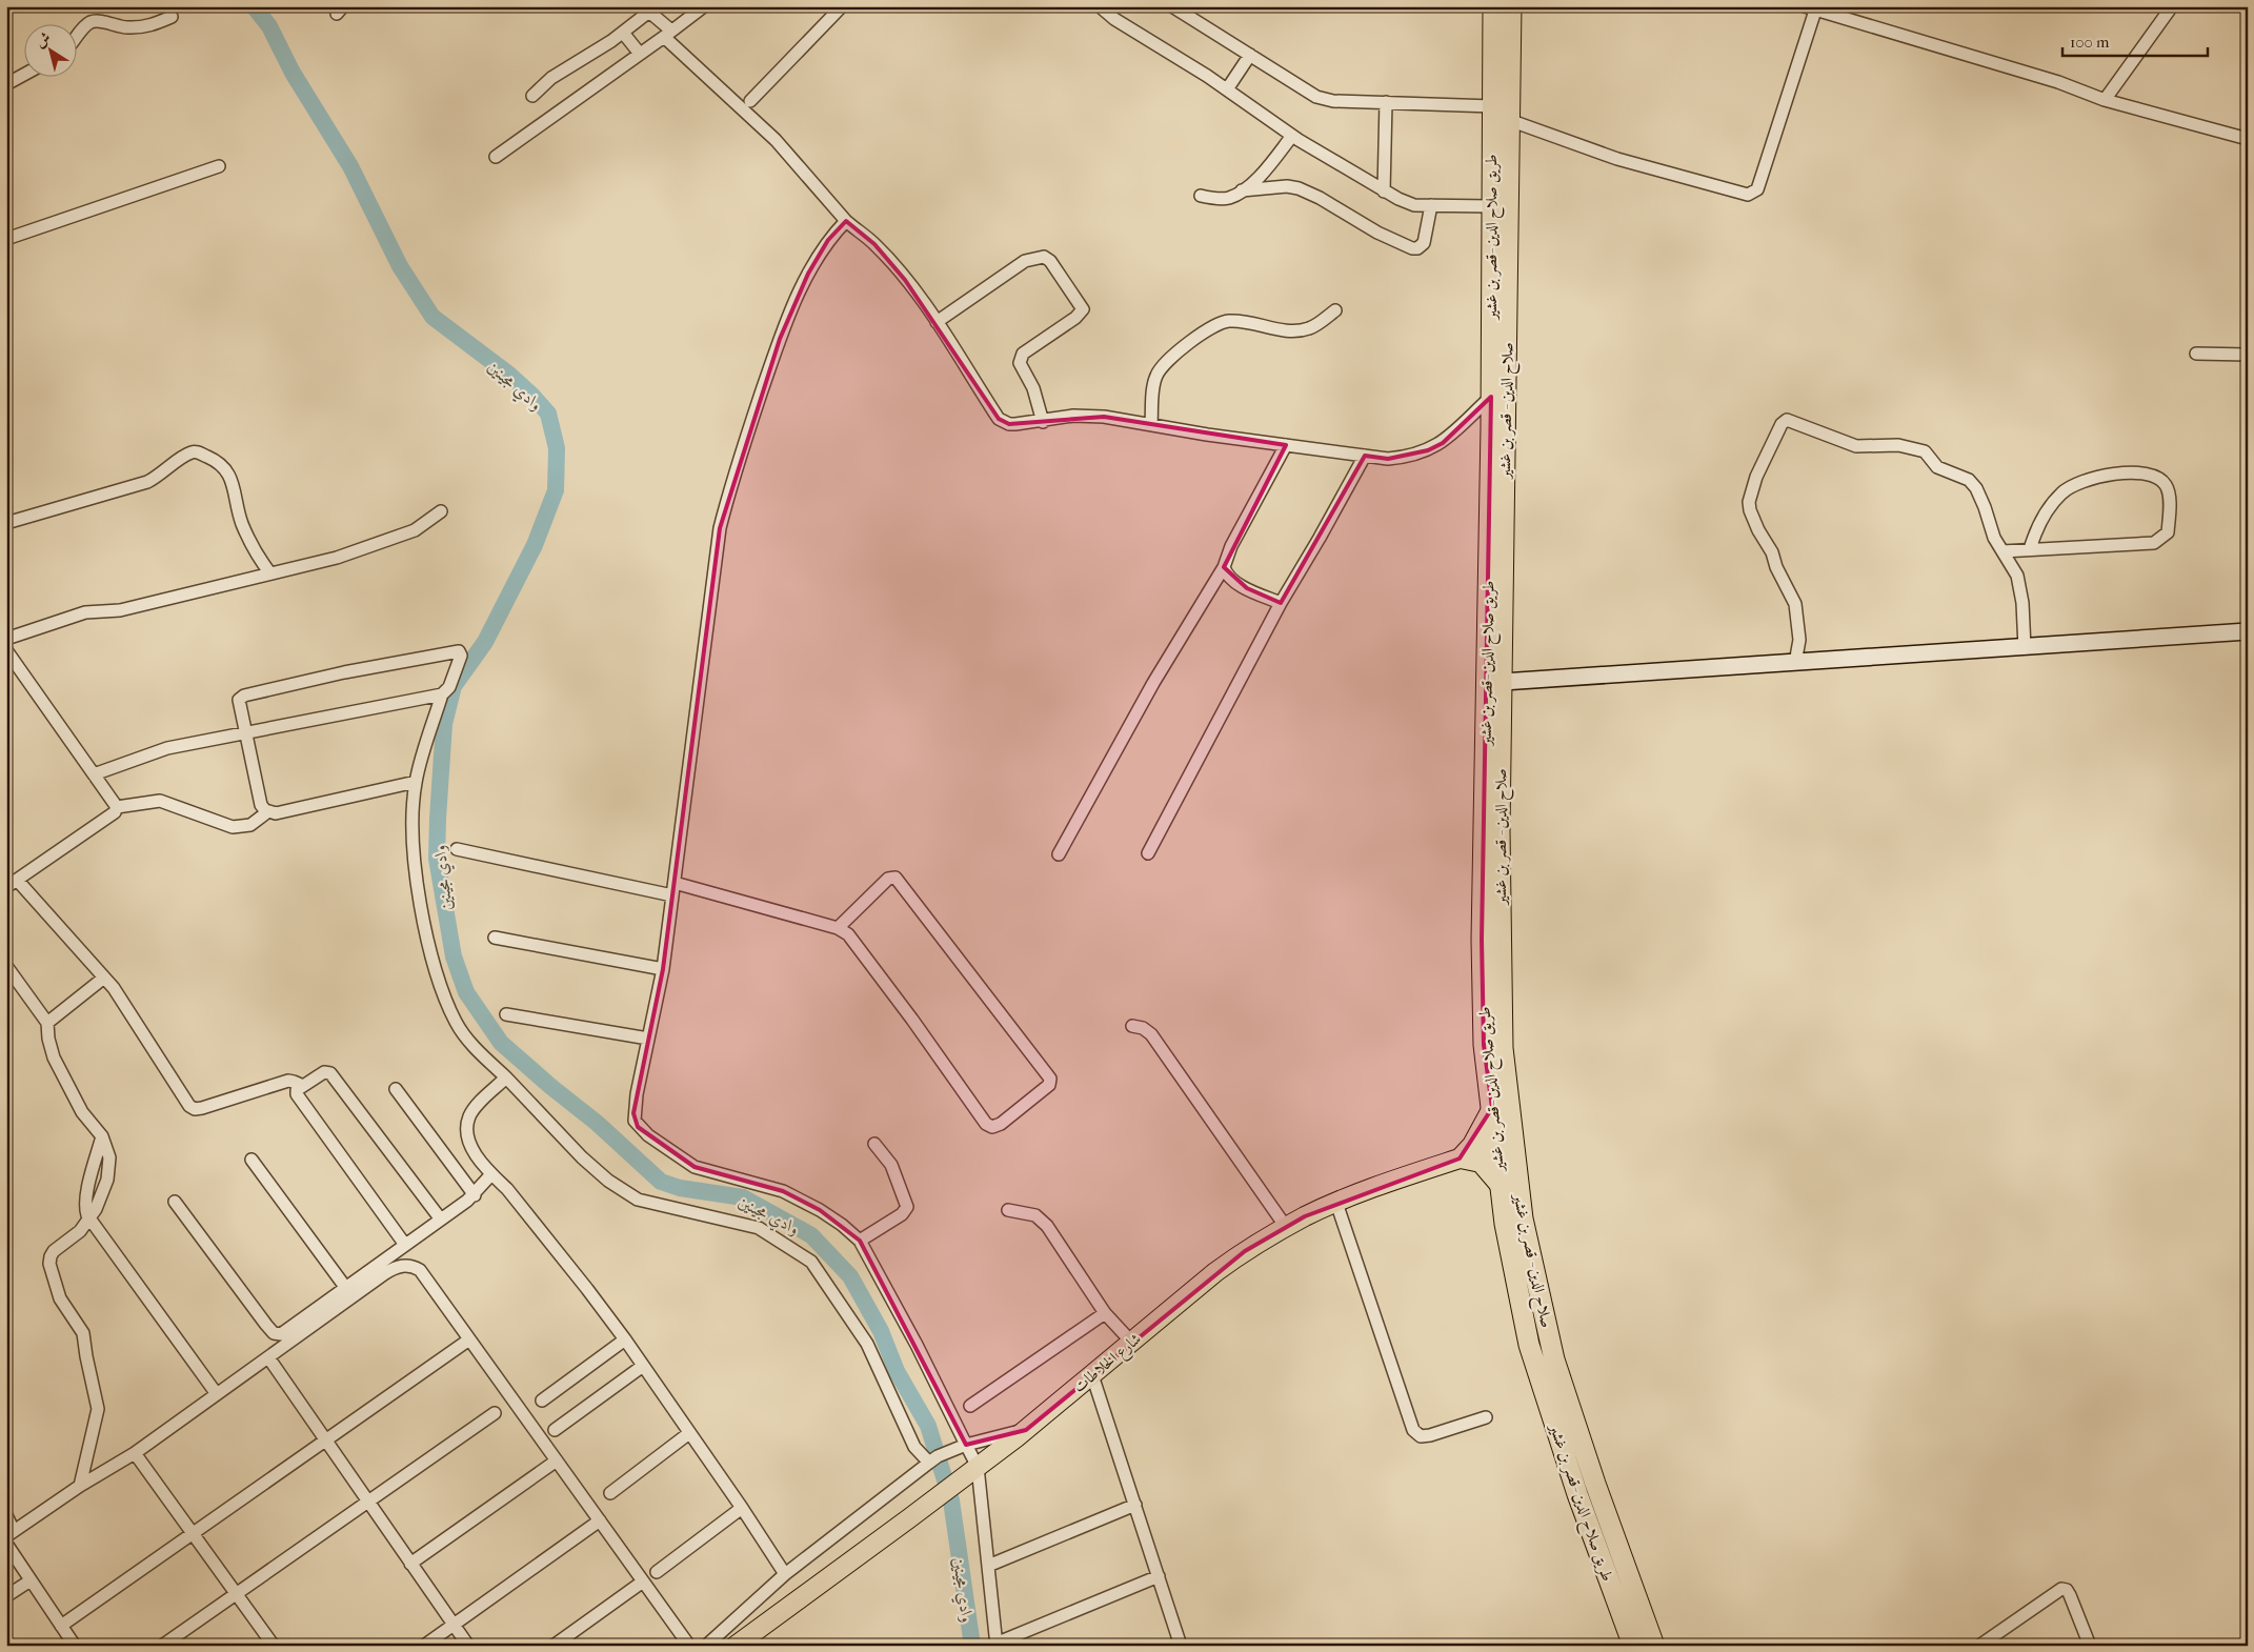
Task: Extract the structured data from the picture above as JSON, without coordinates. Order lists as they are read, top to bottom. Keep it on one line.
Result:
{"streets":{"highway":["طريق صلاح الدين -قصر بن غشير","صلاح الدين - قصر بن غشير"],"main road":["شارع الخلاطات"]},"crossings":[["طريق صلاح الدين -قصر بن غشير","صلاح الدين - قصر بن غشير"],["طريق صلاح الدين -قصر بن غشير","شارع الخلاطات"],["صلاح الدين - قصر بن غشير","شارع الخلاطات"]],"water":["وادي مجينين"],"scale_bar":"100 m","north":"top left"}
